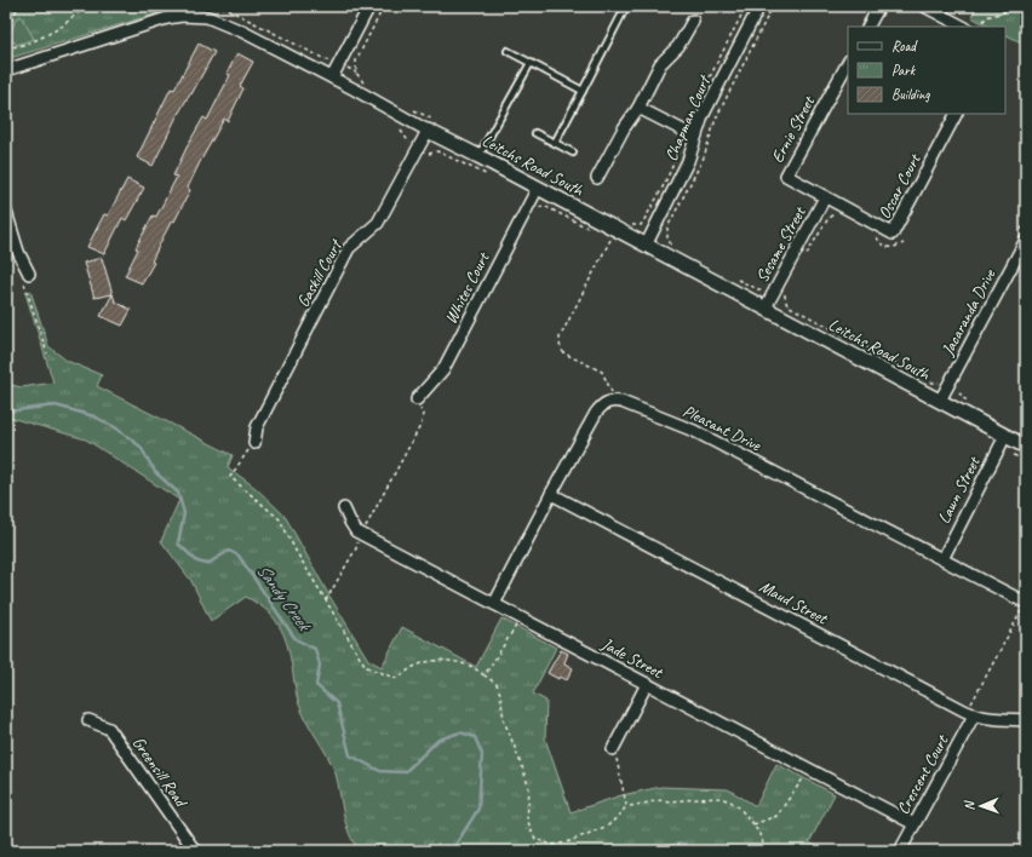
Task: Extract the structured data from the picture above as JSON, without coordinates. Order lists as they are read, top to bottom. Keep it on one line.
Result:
{"streets":{"street":["Chapman Court","Ernie Street","Leitchs Road South","Oscar Court","Sesame Street","Gaskill Court","Whites Court","Jacaranda Drive","Pleasant Drive","Lawn Street","Maud Street","Jade Street","Greensill Road","Crescent Court"]},"crossings":[["Chapman Court","Leitchs Road South"],["Ernie Street","Oscar Court"],["Ernie Street","Sesame Street"],["Leitchs Road South","Sesame Street"],["Leitchs Road South","Gaskill Court"],["Leitchs Road South","Whites Court"],["Leitchs Road South","Jacaranda Drive"],["Leitchs Road South","Lawn Street"],["Oscar Court","Sesame Street"],["Pleasant Drive","Lawn Street"],["Maud Street","Crescent Court"],["Jade Street","Crescent Court"]],"water":["Sandy Creek"],"legend":["Road","Park","Building"],"north":"left"}
